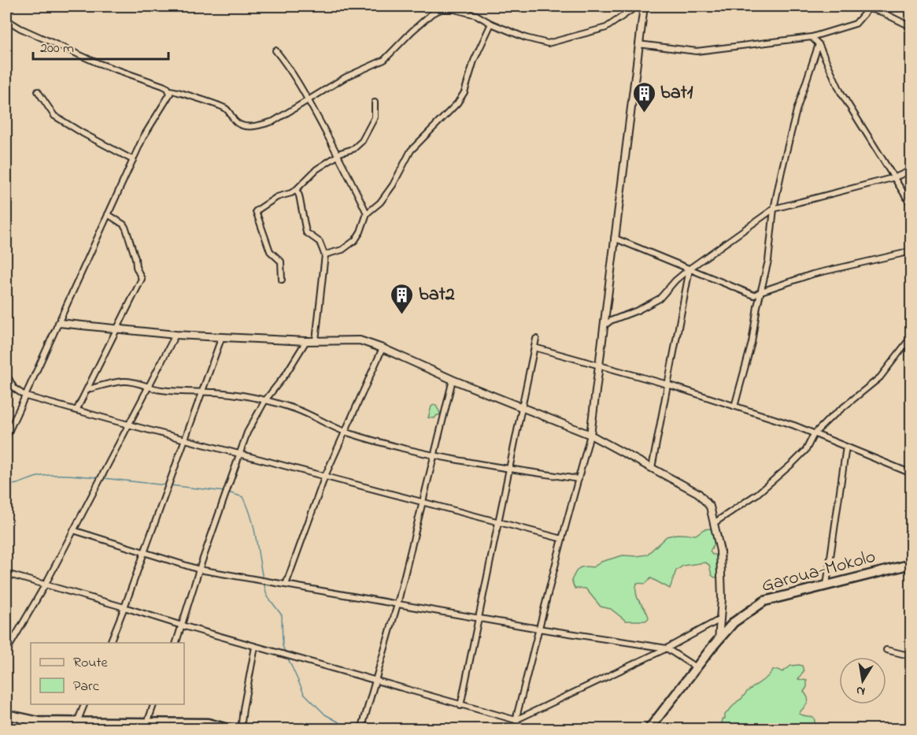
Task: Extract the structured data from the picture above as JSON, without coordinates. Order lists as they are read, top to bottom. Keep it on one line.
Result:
{"streets":{"main road":["Garoua-Mokolo"]},"places":{"building":["bat1","bat2"]},"legend":["Route","Parc"],"scale_bar":"200 m","north":"bottom"}
